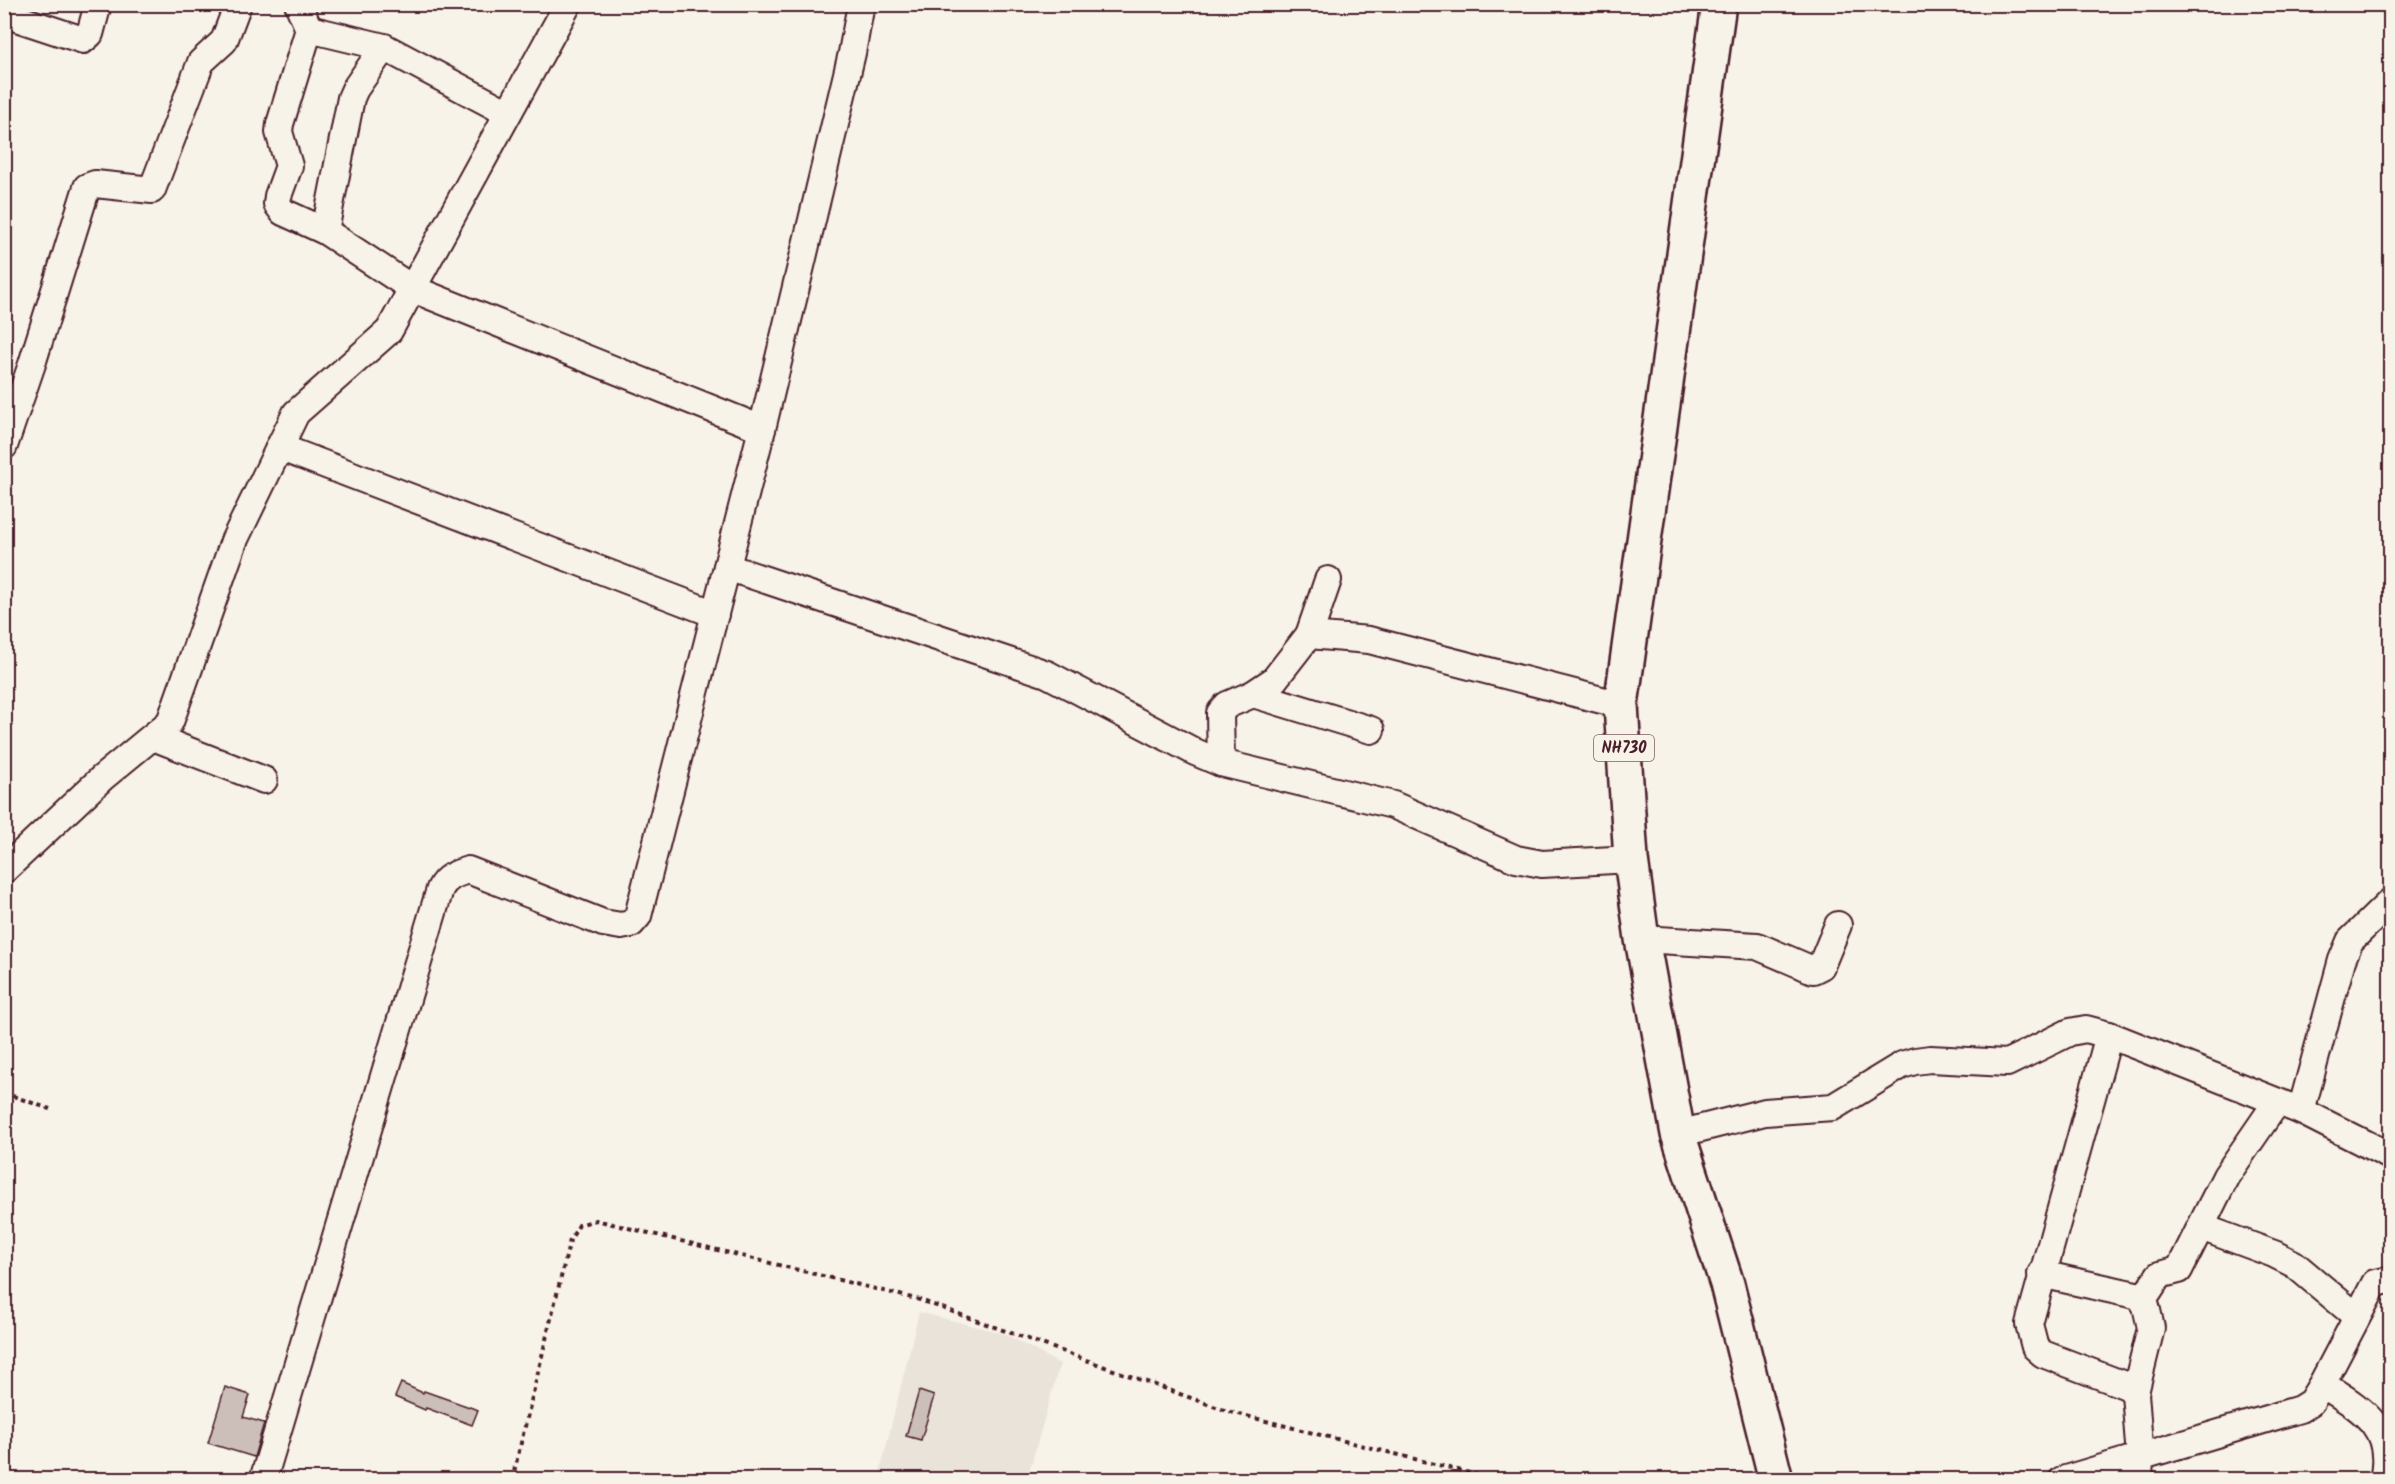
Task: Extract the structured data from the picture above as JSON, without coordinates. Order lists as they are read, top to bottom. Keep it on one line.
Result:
{"streets":{"highway":["NH730"]}}
